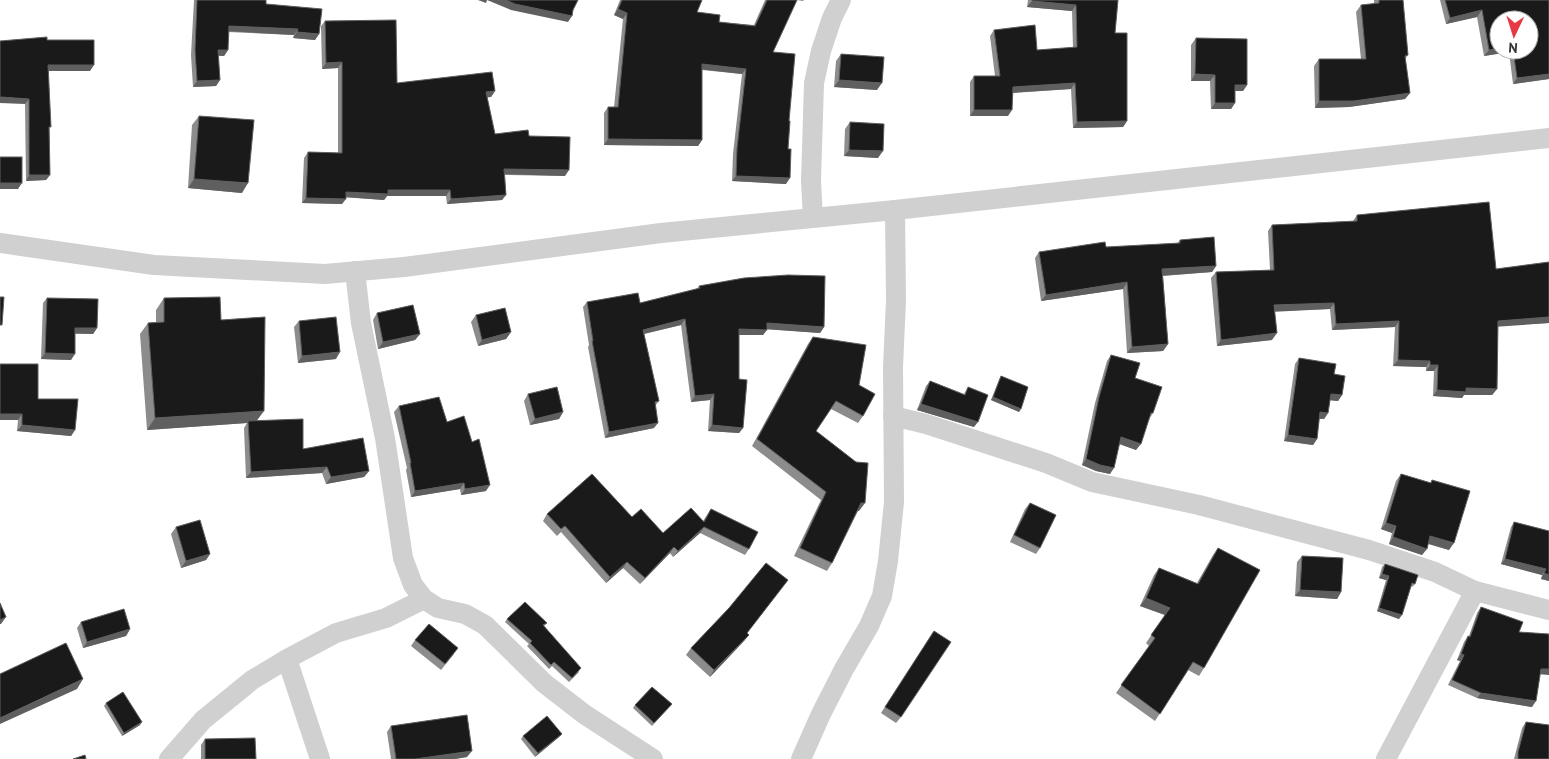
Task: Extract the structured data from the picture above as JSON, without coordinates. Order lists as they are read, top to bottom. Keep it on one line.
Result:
{"north":"bottom"}
